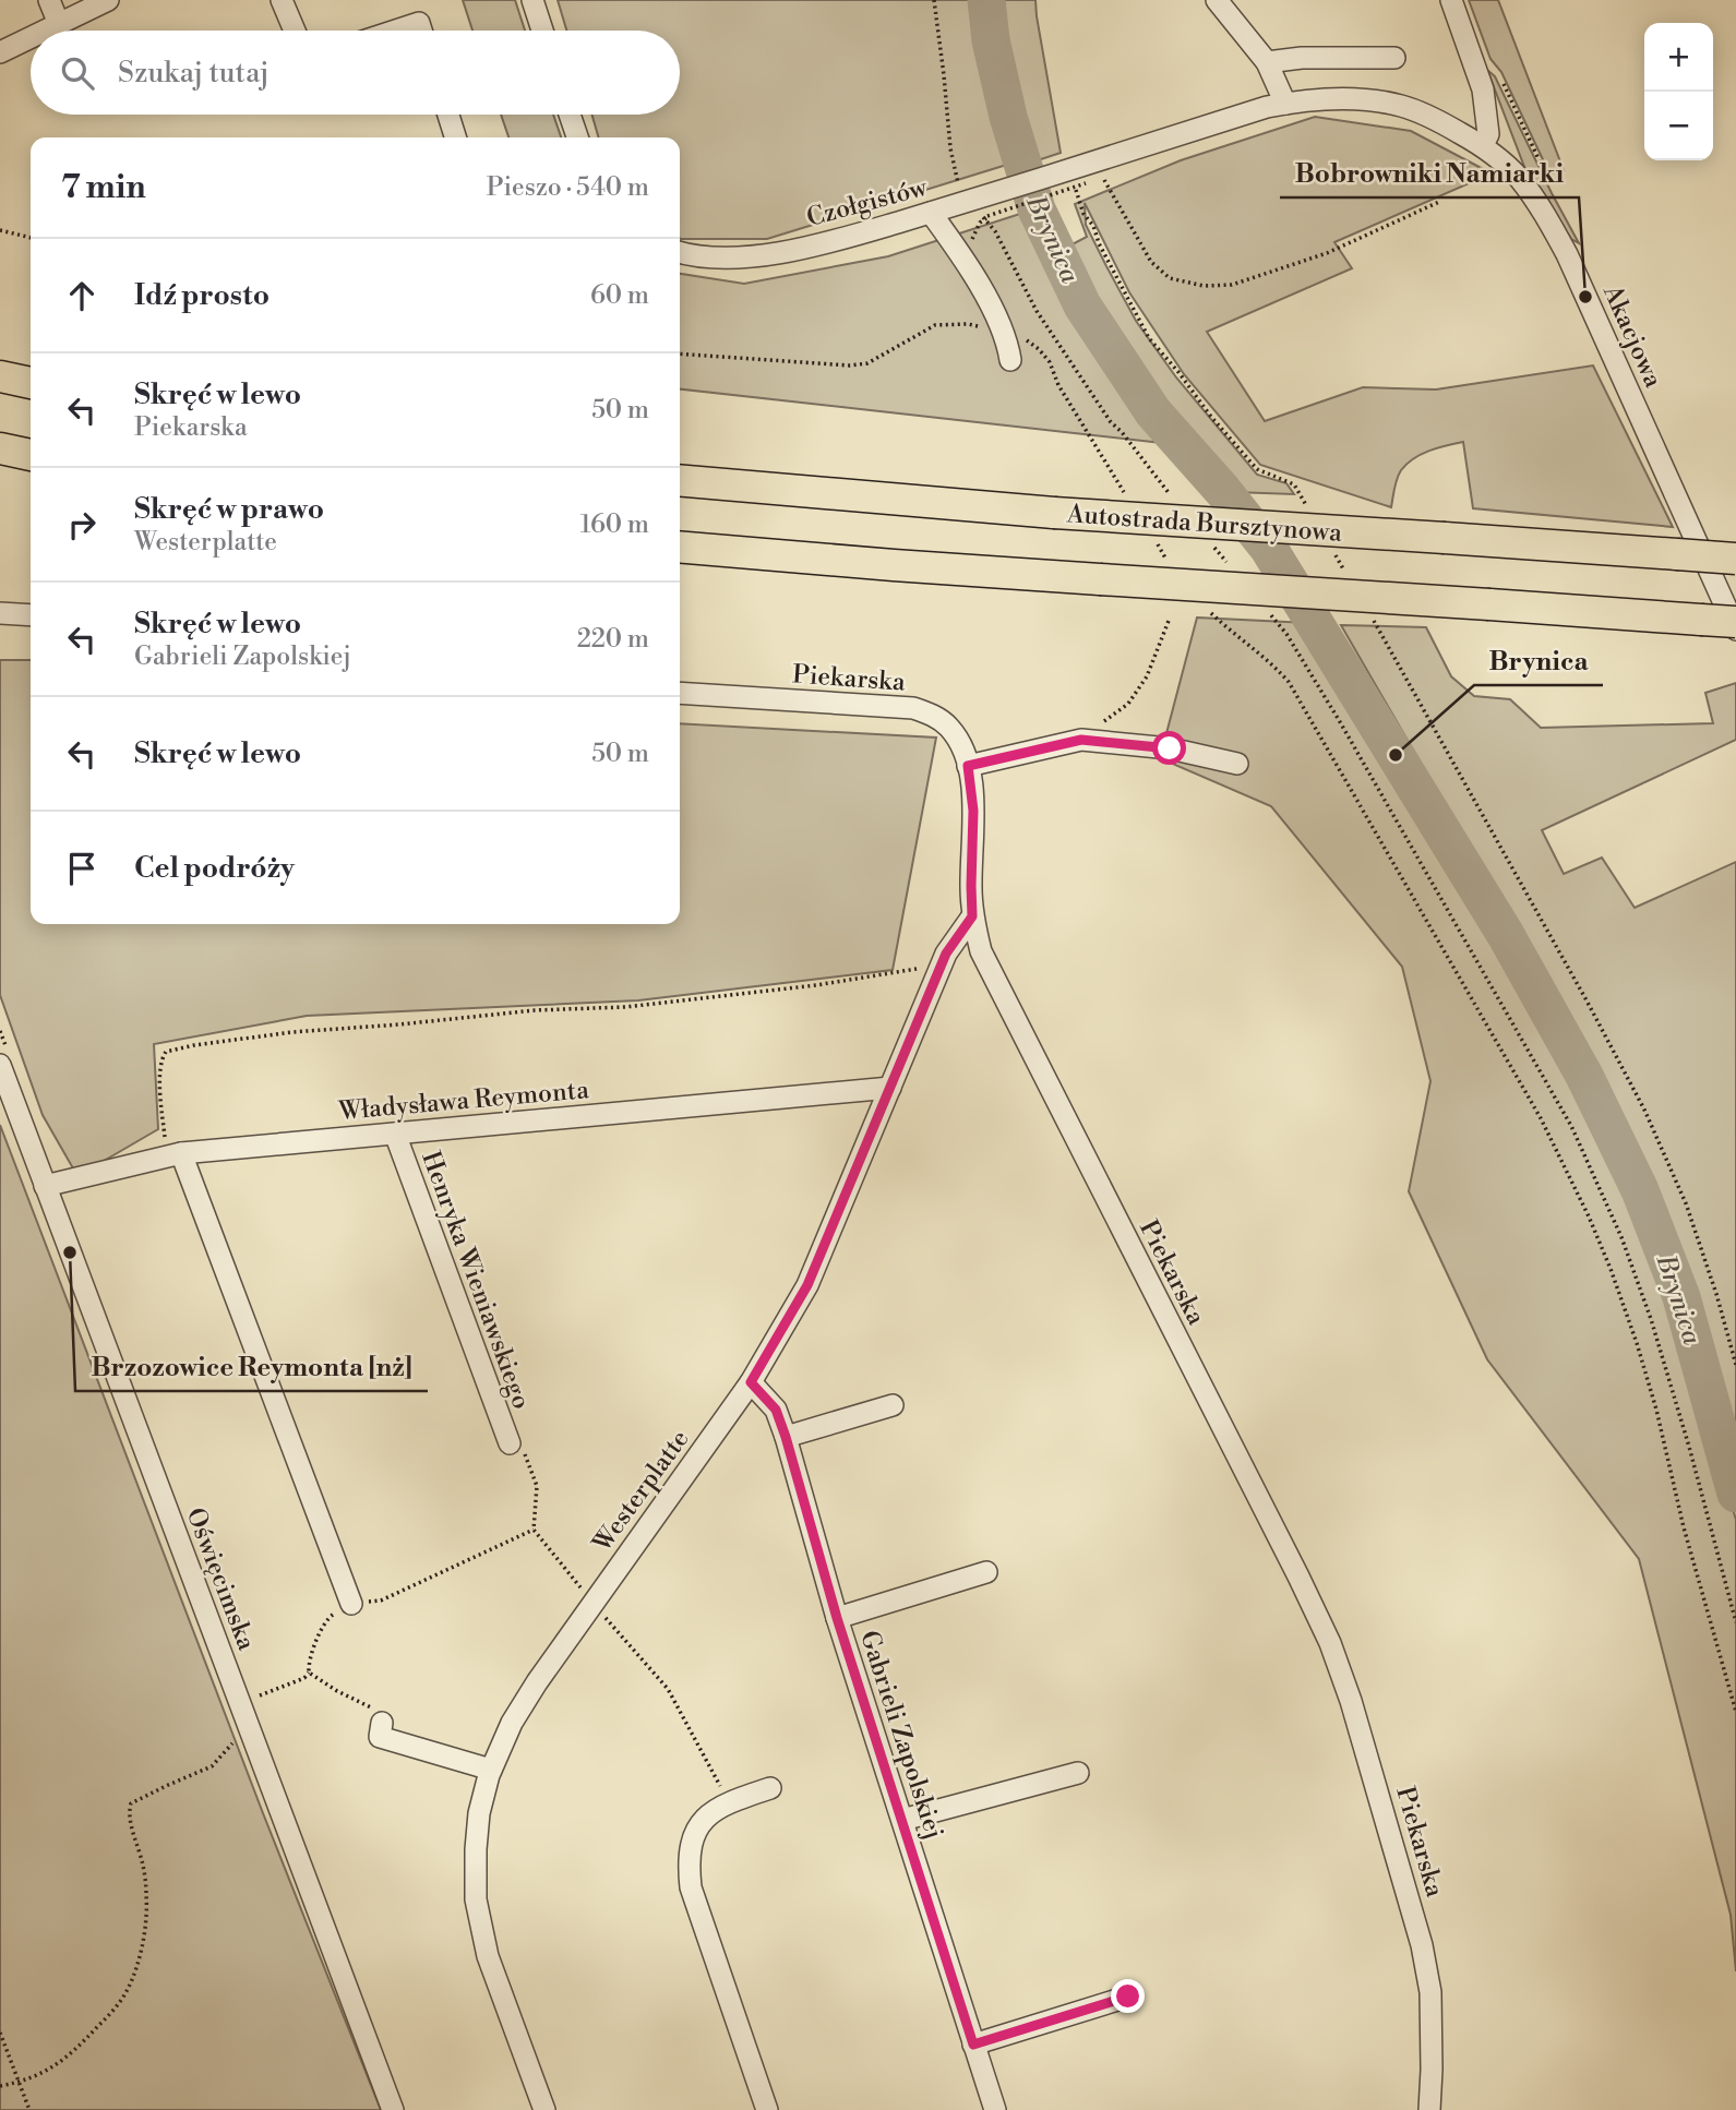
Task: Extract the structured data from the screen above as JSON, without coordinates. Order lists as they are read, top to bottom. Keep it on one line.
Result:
{"streets":{"highway":["Autostrada Bursztynowa"],"street":["Czołgistów","Akacjowa","Piekarska","Władysława Reymonta","Henryka Wieniawskiego","Westerplatte","Oświęcimska","Gabrieli Zapolskiej"]},"crossings":[["Czołgistów","Akacjowa"],["Piekarska","Westerplatte"],["Władysława Reymonta","Henryka Wieniawskiego"],["Władysława Reymonta","Westerplatte"],["Władysława Reymonta","Oświęcimska"],["Westerplatte","Gabrieli Zapolskiej"]],"water":["Brynica"],"places":["Bobrowniki Namiarki","Brynica","Brzozowice Reymonta [nż]"],"page":{"map_buttons":["+","−"],"search":"Szukaj tutaj","heading":["7 min","Pieszo · 540 m"],"list":[["Idź prosto","60 m"],["Skręć w lewo","Piekarska","50 m"],["Skręć w prawo","Westerplatte","160 m"],["Skręć w lewo","Gabrieli Zapolskiej","220 m"],["Skręć w lewo","50 m"],"Cel podróży"]}}
